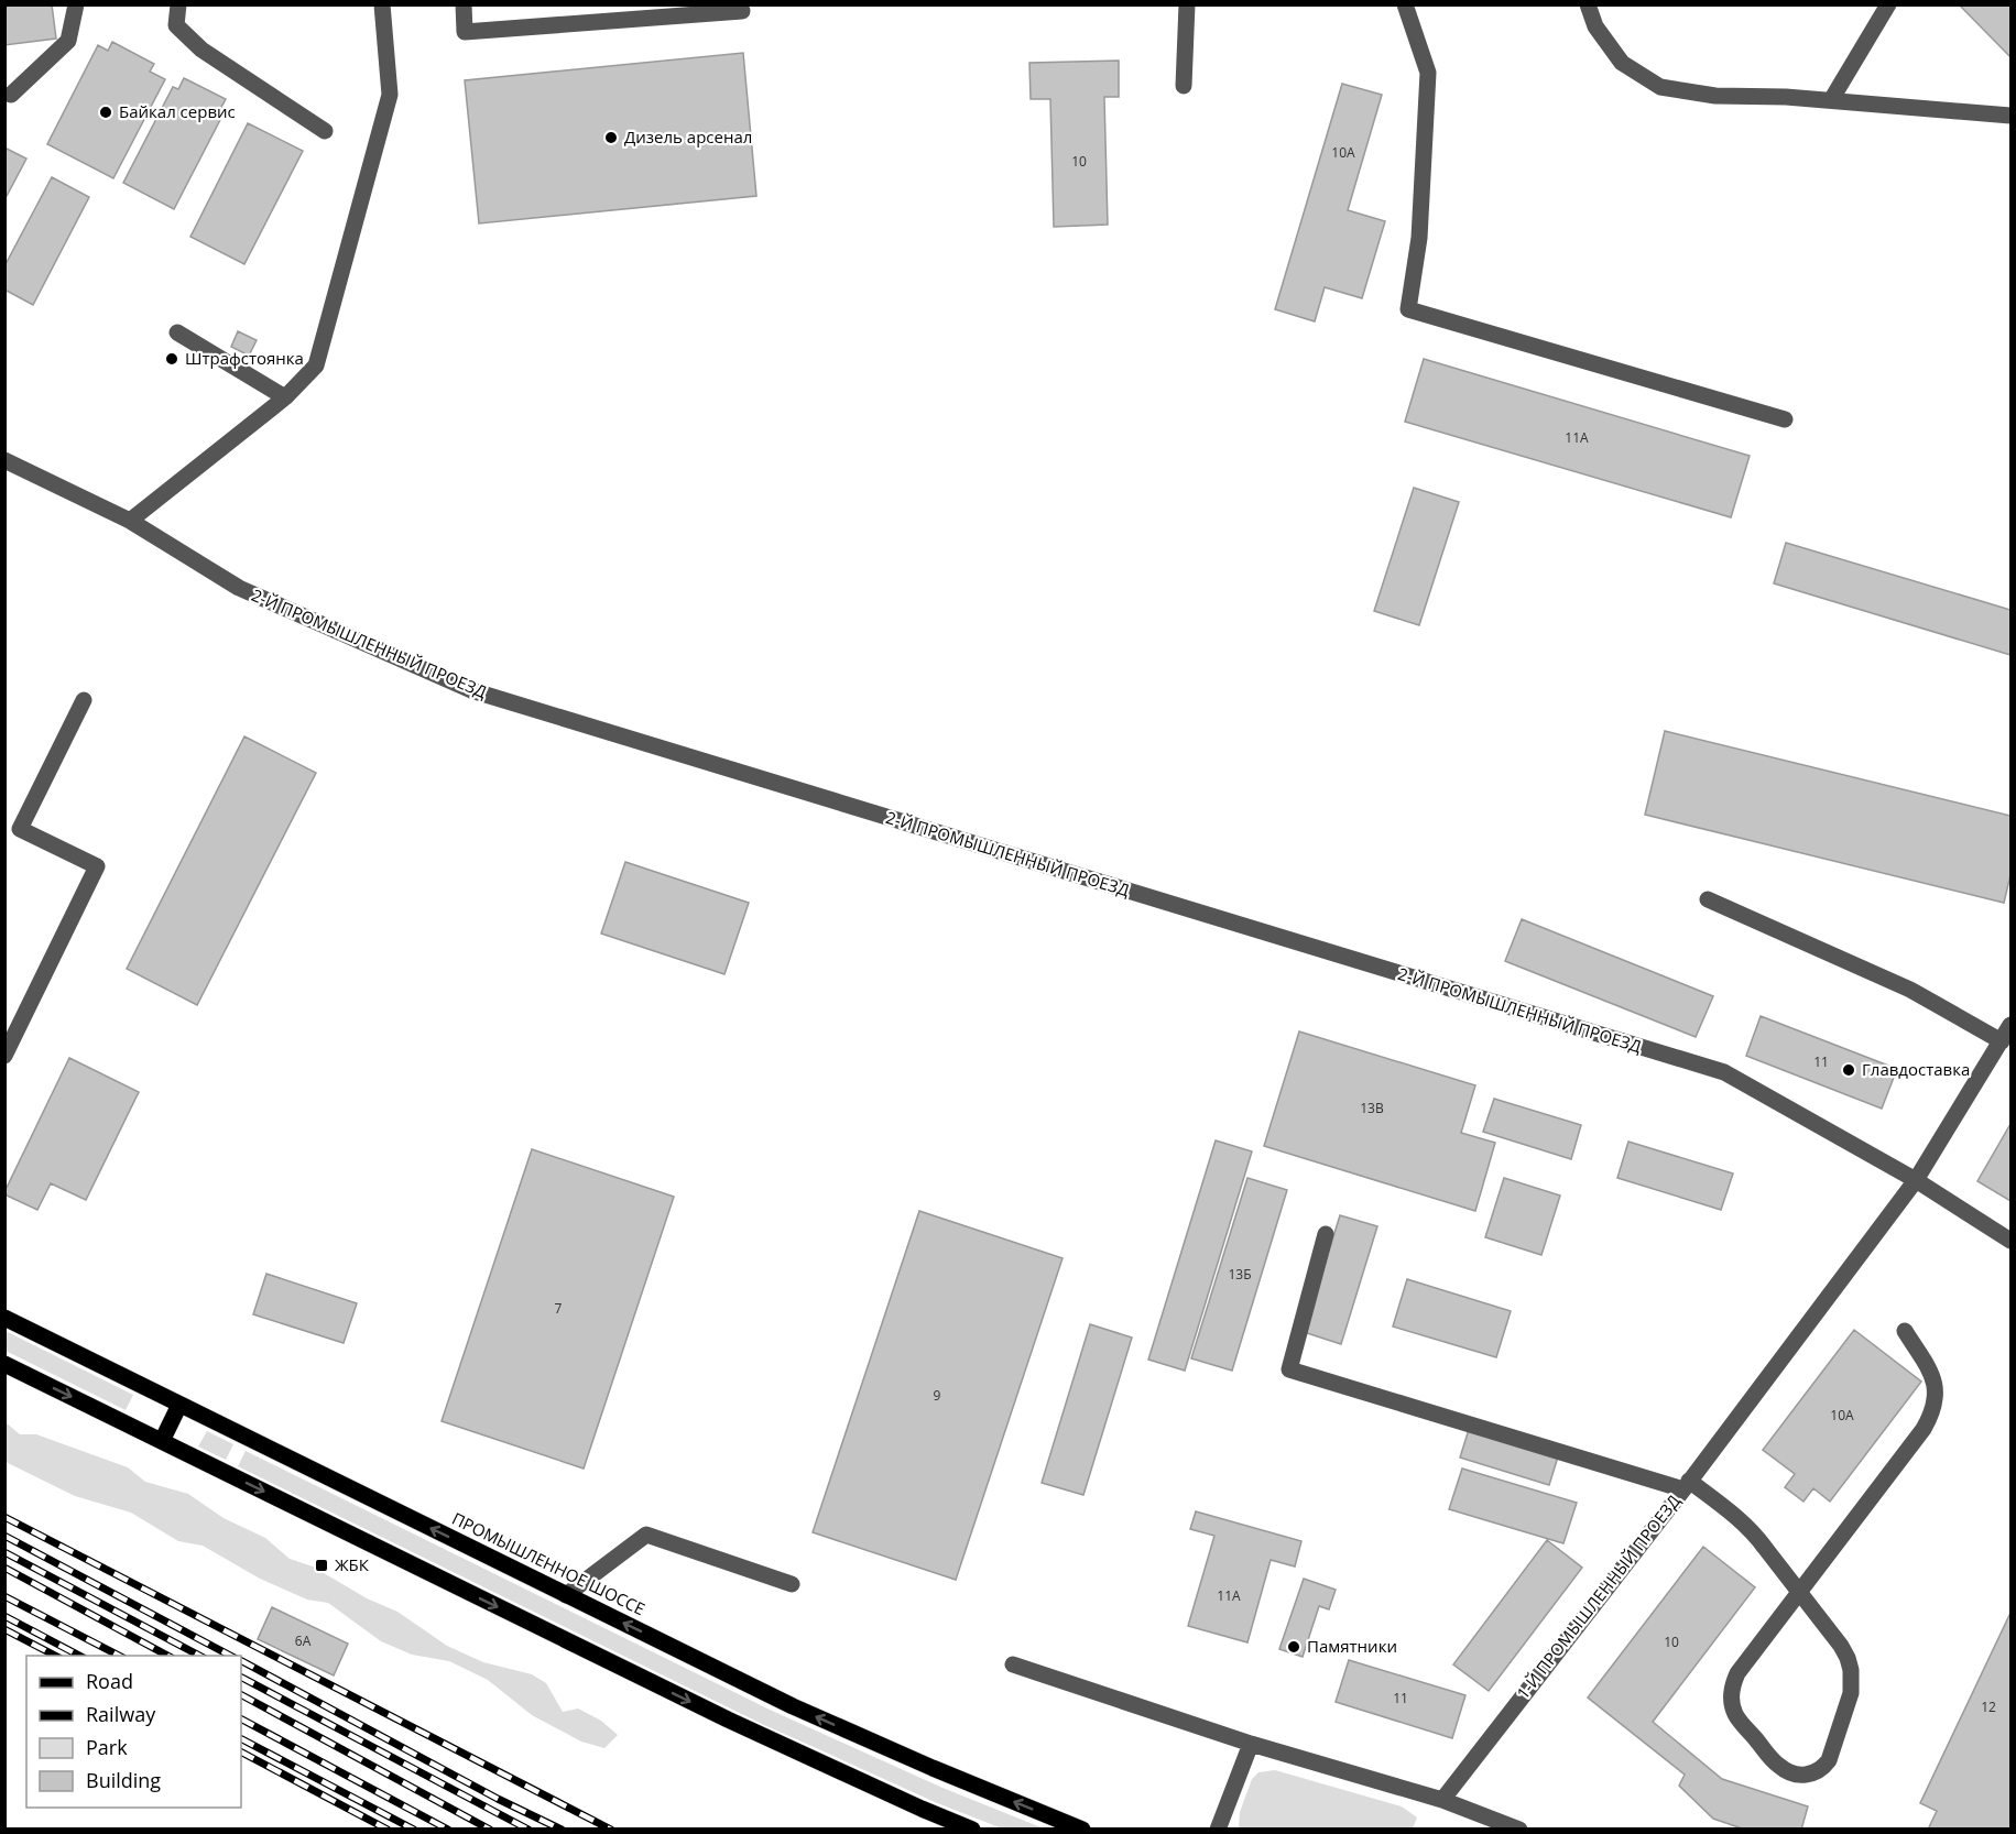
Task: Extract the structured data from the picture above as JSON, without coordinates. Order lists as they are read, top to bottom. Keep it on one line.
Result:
{"streets":{"main road":["ПРОМЫШЛЕННОЕ ШОССЕ"],"lane":["2-Й ПРОМЫШЛЕННЫЙ ПРОЕЗД","1-Й ПРОМЫШЛЕННЫЙ ПРОЕЗД"]},"crossings":[["2-Й ПРОМЫШЛЕННЫЙ ПРОЕЗД","1-Й ПРОМЫШЛЕННЫЙ ПРОЕЗД"]],"places":{"other":["Байкал сервис","Дизель арсенал","Штрафстоянка","Главдоставка","Памятники"],"transit":["ЖБК"]},"house_numbers":["10А","10","11А","11","13В","13Б","7","9","10А","11А","6А","10","11","12"],"legend":["Road","Railway","Park","Building"]}
